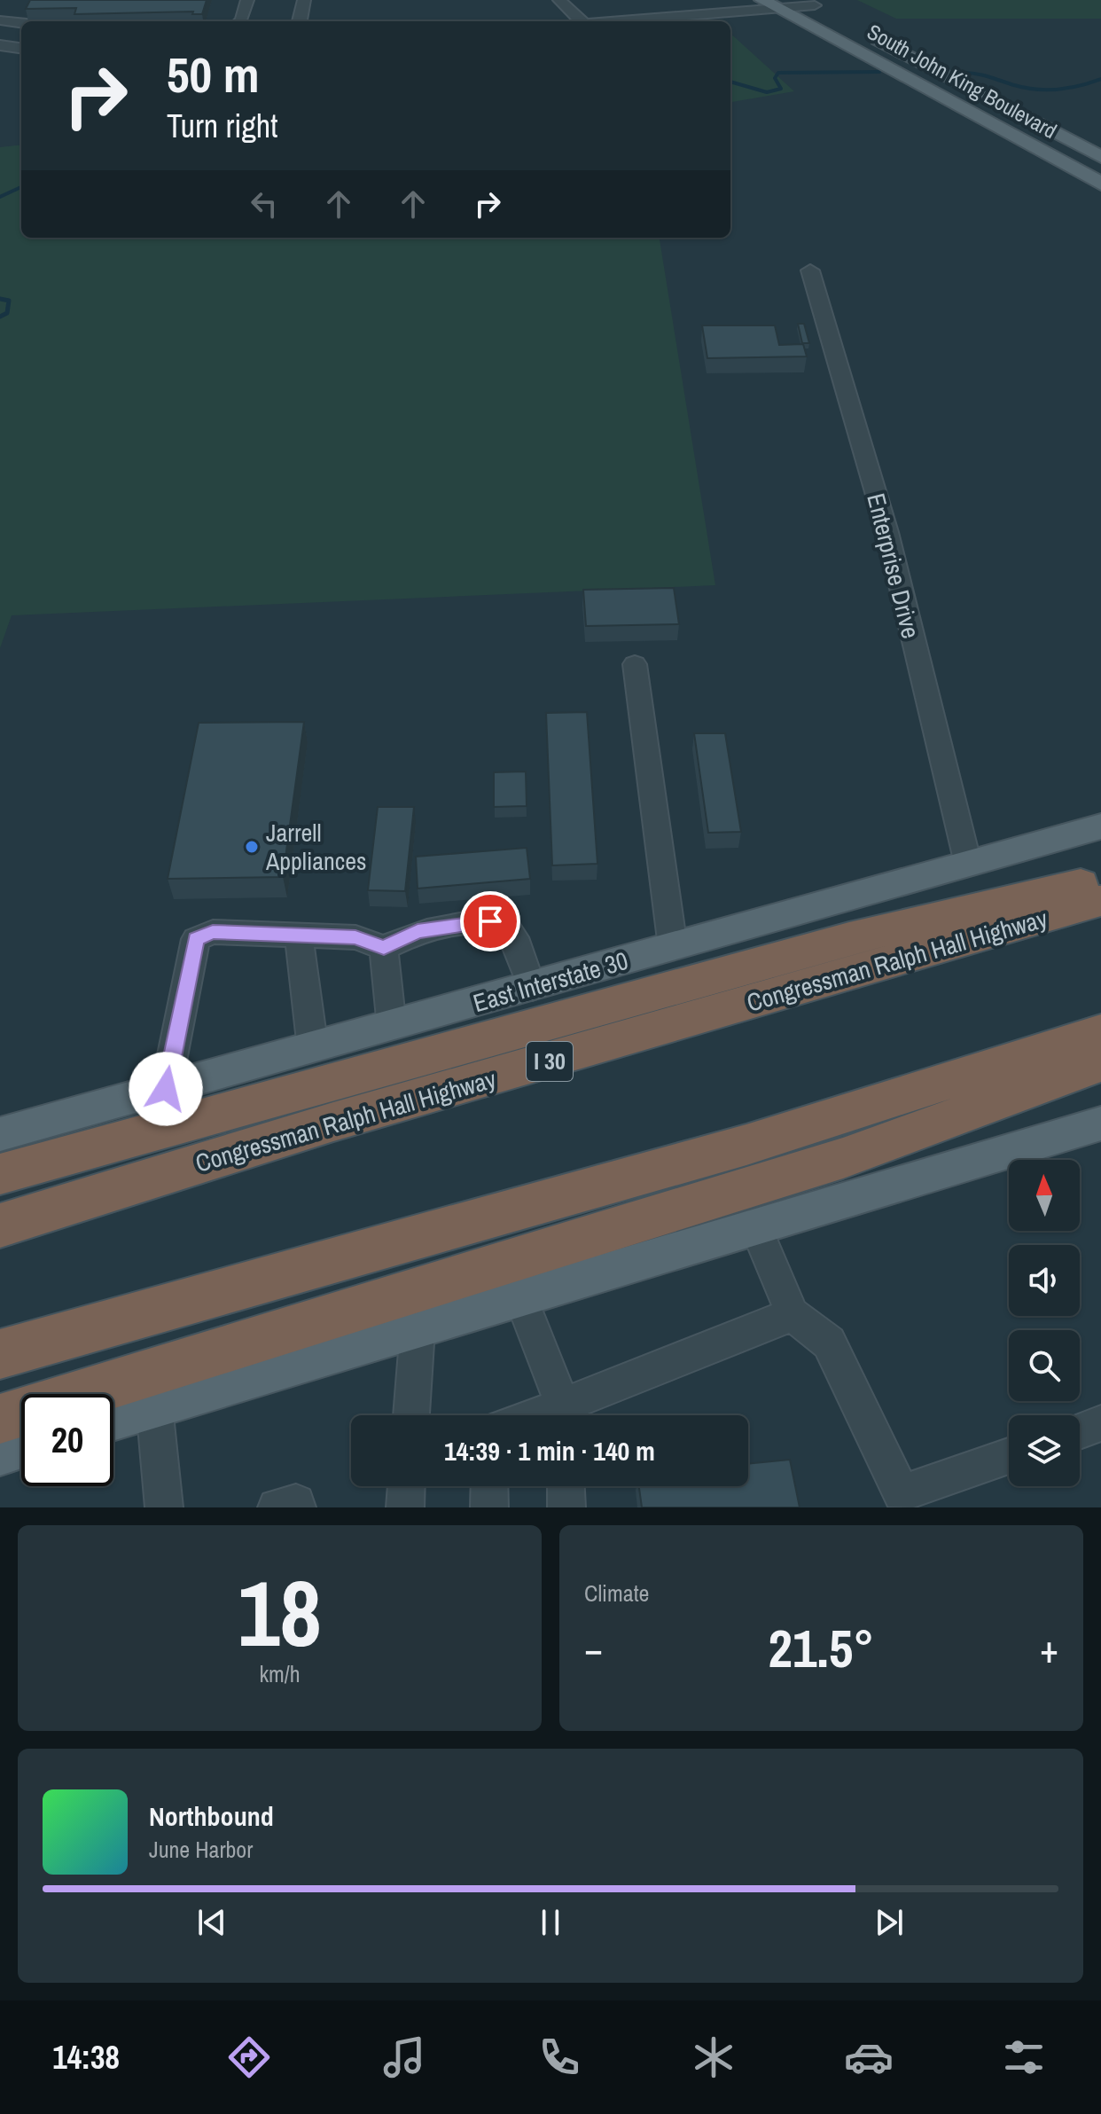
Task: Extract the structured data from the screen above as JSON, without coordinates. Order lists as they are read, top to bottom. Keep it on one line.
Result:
{"streets":{"highway":["Congressman Ralph Hall Highway","I 30"],"main road":["South John King Boulevard","East Interstate 30"],"street":["Enterprise Drive"]},"crossings":[["Enterprise Drive","East Interstate 30"]],"places":["Jarrell Appliances"],"north":"top","page":{"turn":["50 m","Turn right"],"limit":"20","trip":"14:39 · 1 min · 140 m","tile":[["18","km/h"],"Climate"],"heat":["−","21.5°","+"],"song":["Northbound","June Harbor"],"tabs":"14:38"}}
